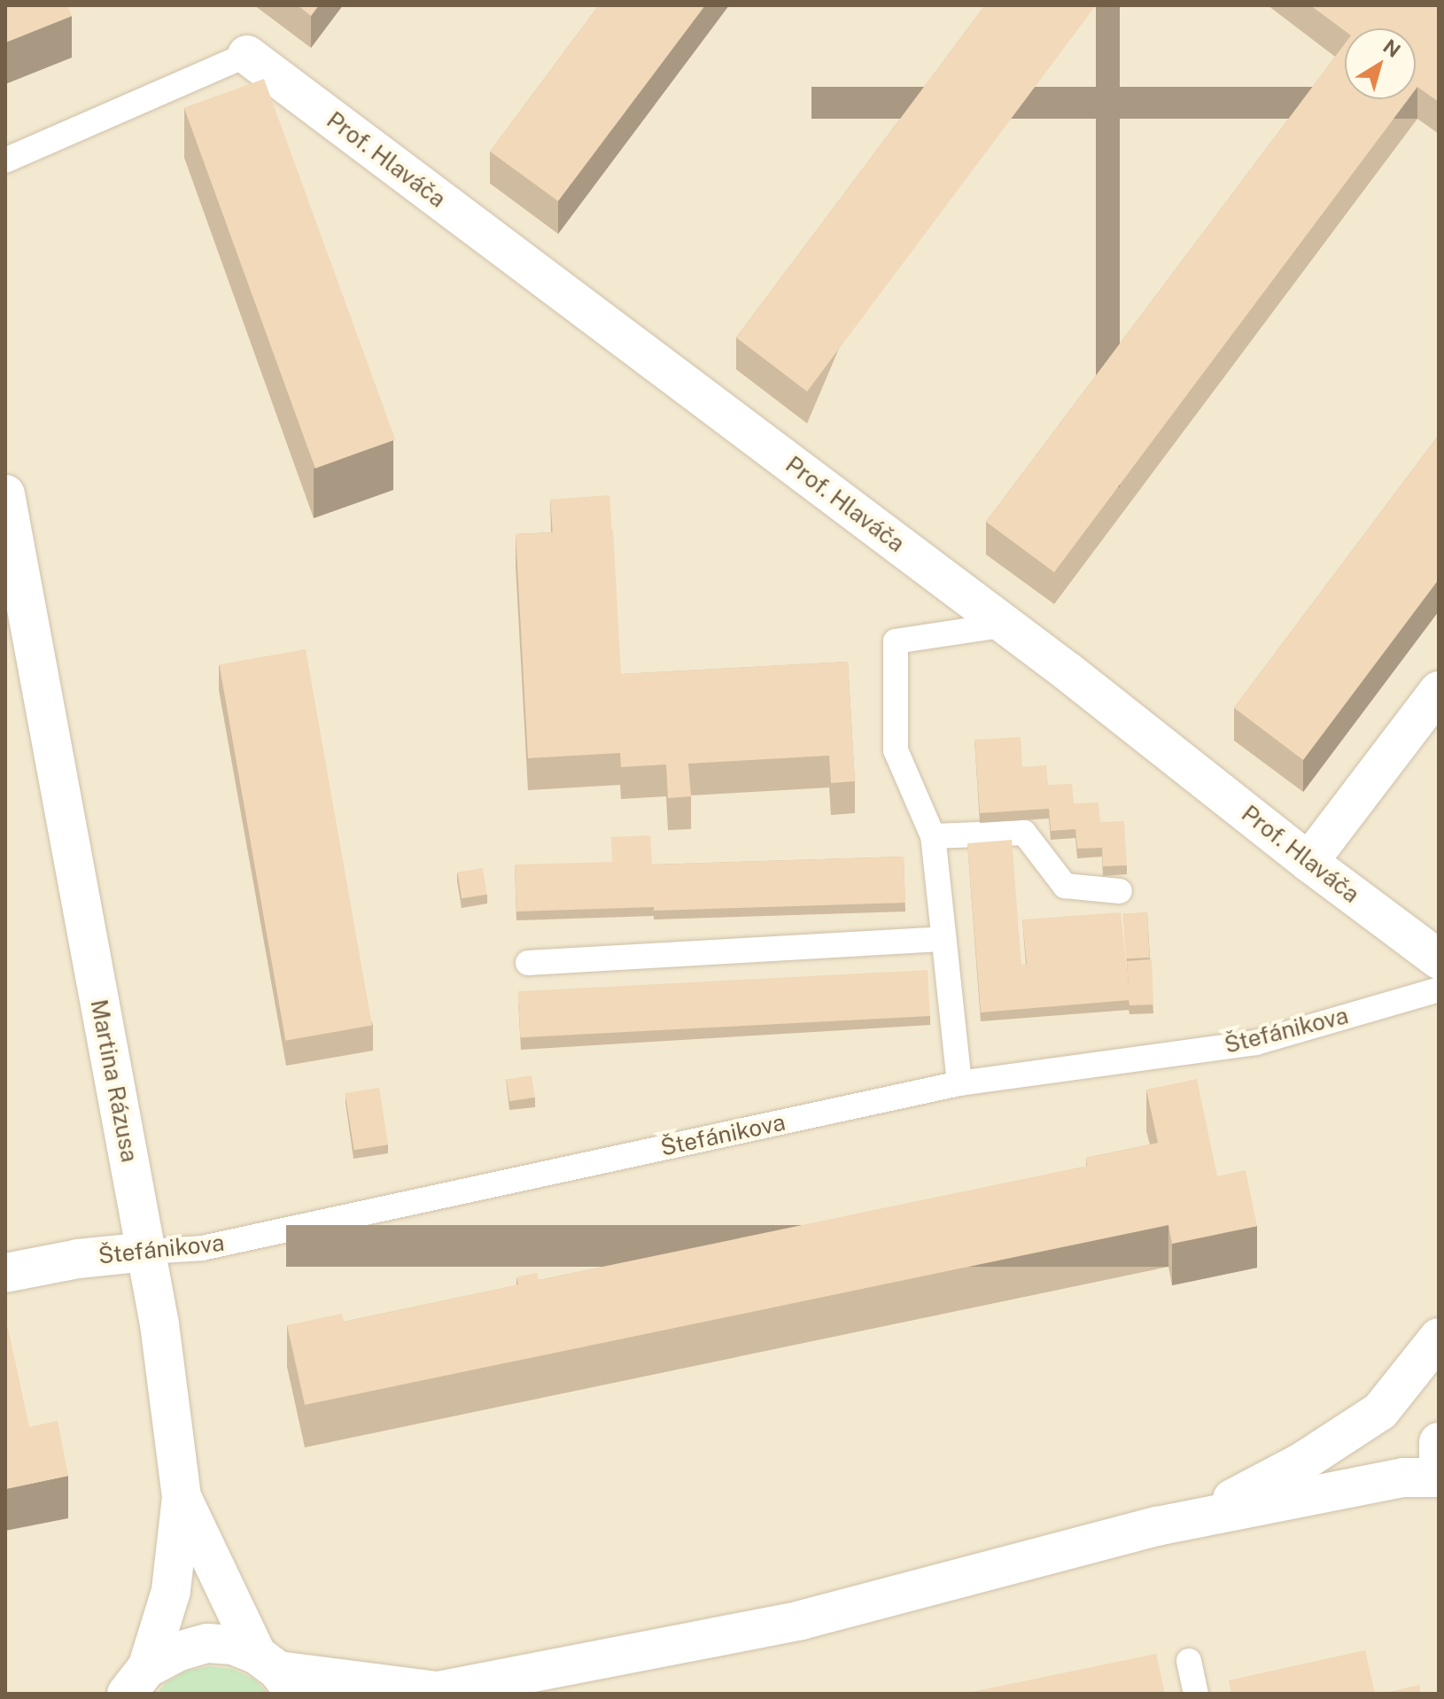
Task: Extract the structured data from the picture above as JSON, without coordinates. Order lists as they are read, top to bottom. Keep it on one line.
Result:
{"streets":{"street":["Prof. Hlaváča","Štefánikova","Martina Rázusa"]},"crossings":[["Štefánikova","Martina Rázusa"]],"north":"top right"}
